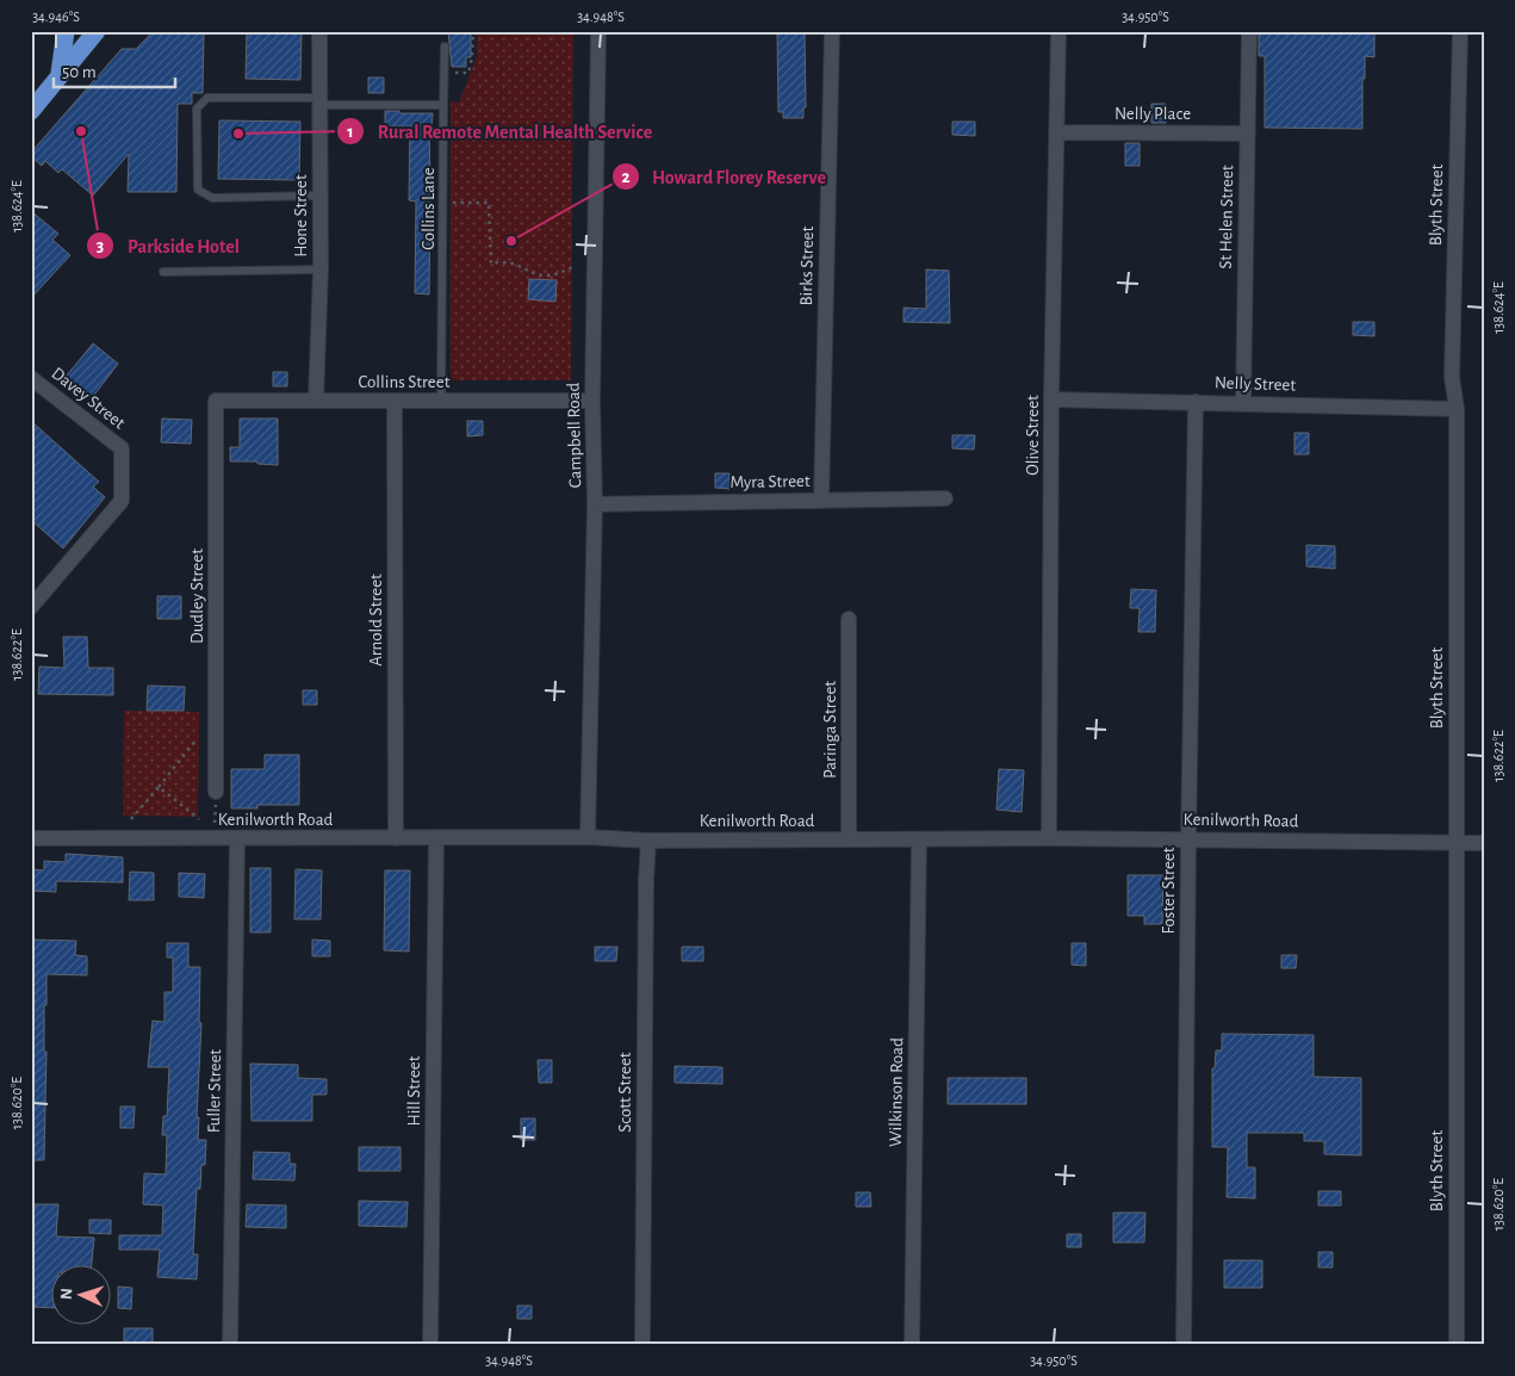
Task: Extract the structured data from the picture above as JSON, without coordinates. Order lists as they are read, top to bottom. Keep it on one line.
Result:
{"streets":{"street":["Nelly Place","Blyth Street","Hone Street","St Helen Street","Birks Street","Collins Street","Nelly Street","Davey Street","Campbell Road","Olive Street","Myra Street","Dudley Street","Arnold Street","Paringa Street","Kenilworth Road","Foster Street","Fuller Street","Hill Street","Scott Street","Wilkinson Road"],"lane":["Collins Lane"]},"crossings":[["Nelly Place","St Helen Street"],["Nelly Place","Olive Street"],["Blyth Street","Nelly Street"],["Blyth Street","Kenilworth Road"],["Collins Lane","Collins Street"],["Hone Street","Collins Street"],["St Helen Street","Nelly Street"],["Birks Street","Myra Street"],["Collins Street","Campbell Road"],["Collins Street","Dudley Street"],["Collins Street","Arnold Street"],["Nelly Street","Olive Street"],["Nelly Street","Foster Street"],["Campbell Road","Myra Street"],["Campbell Road","Kenilworth Road"],["Olive Street","Kenilworth Road"],["Arnold Street","Kenilworth Road"],["Paringa Street","Kenilworth Road"],["Kenilworth Road","Foster Street"],["Kenilworth Road","Fuller Street"],["Kenilworth Road","Hill Street"],["Kenilworth Road","Scott Street"],["Kenilworth Road","Wilkinson Road"]],"places":["Parkside Hotel","Rural Remote Mental Health Service","Howard Florey Reserve"],"scale_bar":"50 m","north":"left","coordinates":["34.946°S","34.948°S","34.950°S","138.624°E","138.622°E","138.620°E"]}
